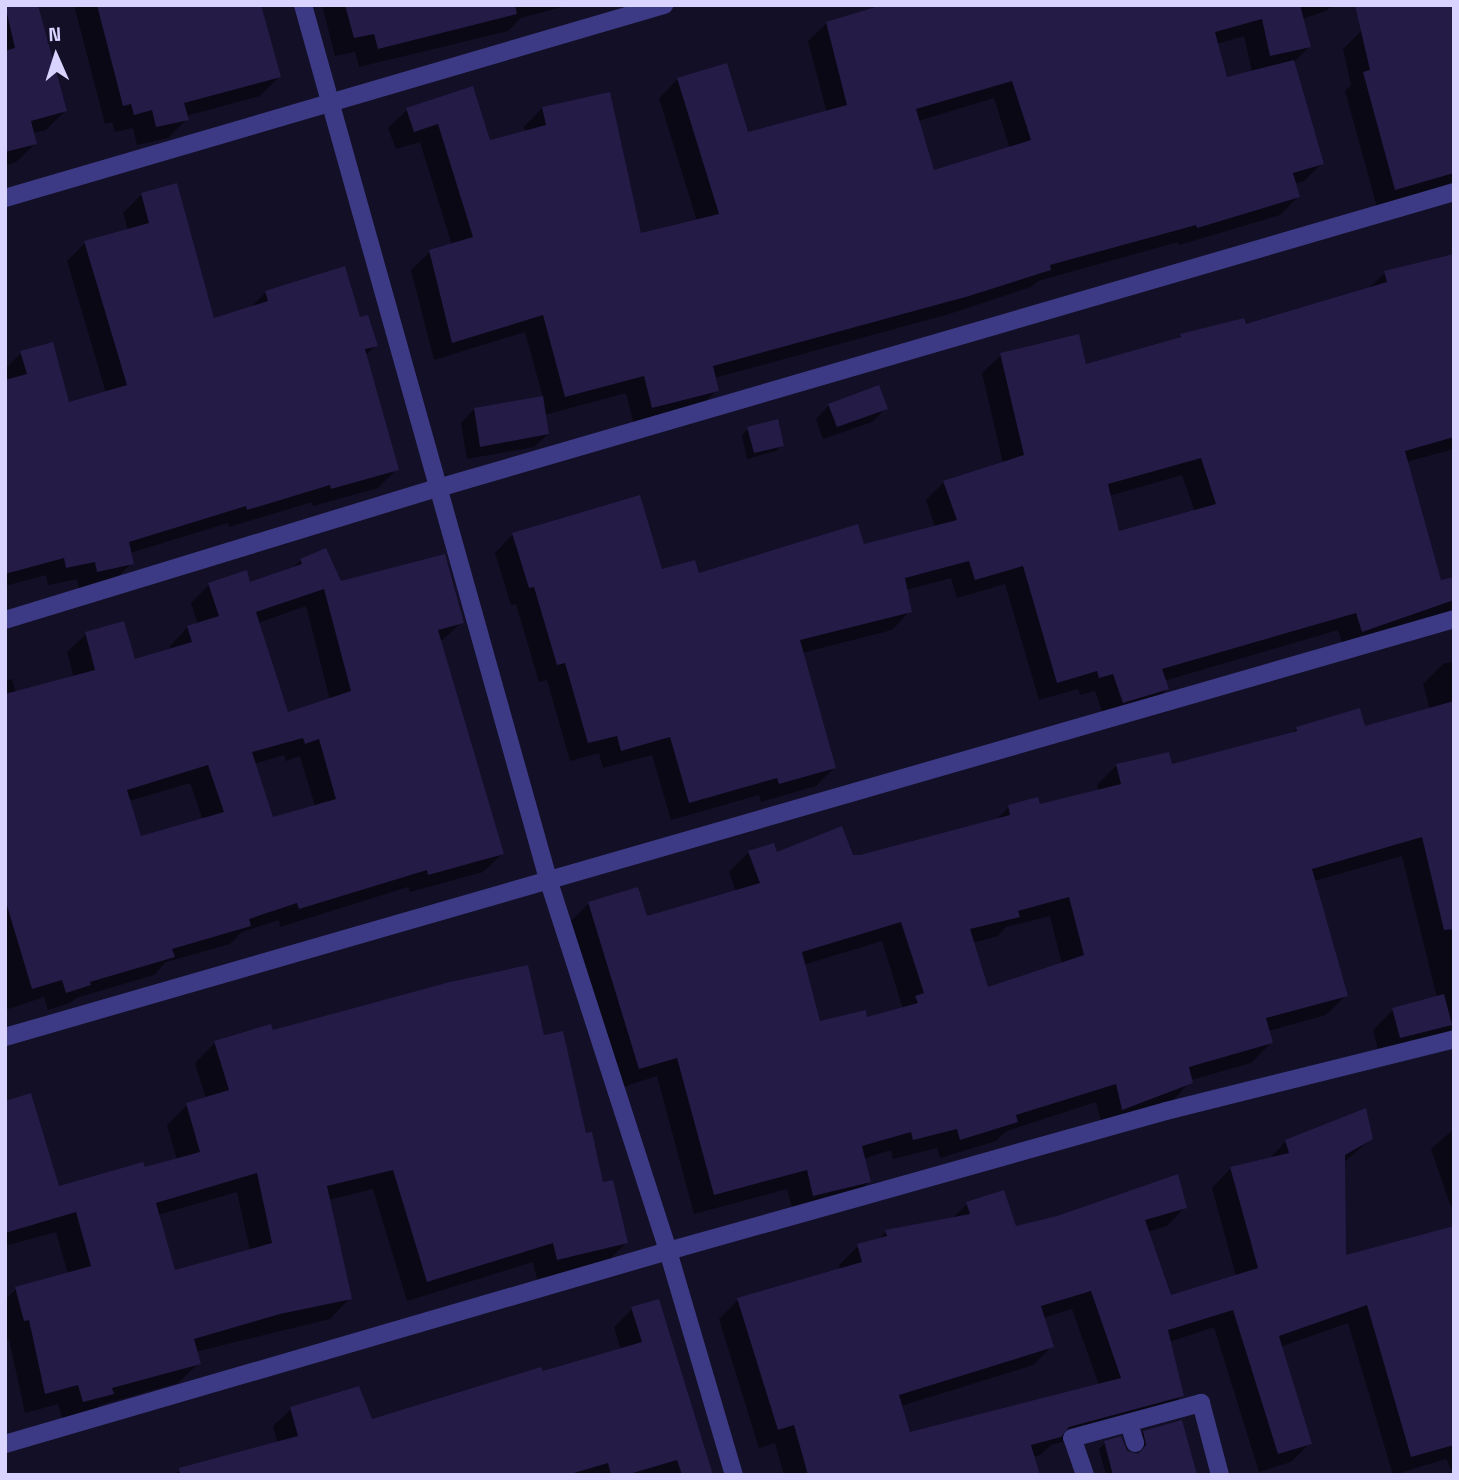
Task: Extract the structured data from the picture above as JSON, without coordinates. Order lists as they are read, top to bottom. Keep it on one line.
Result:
{"north":"top"}
